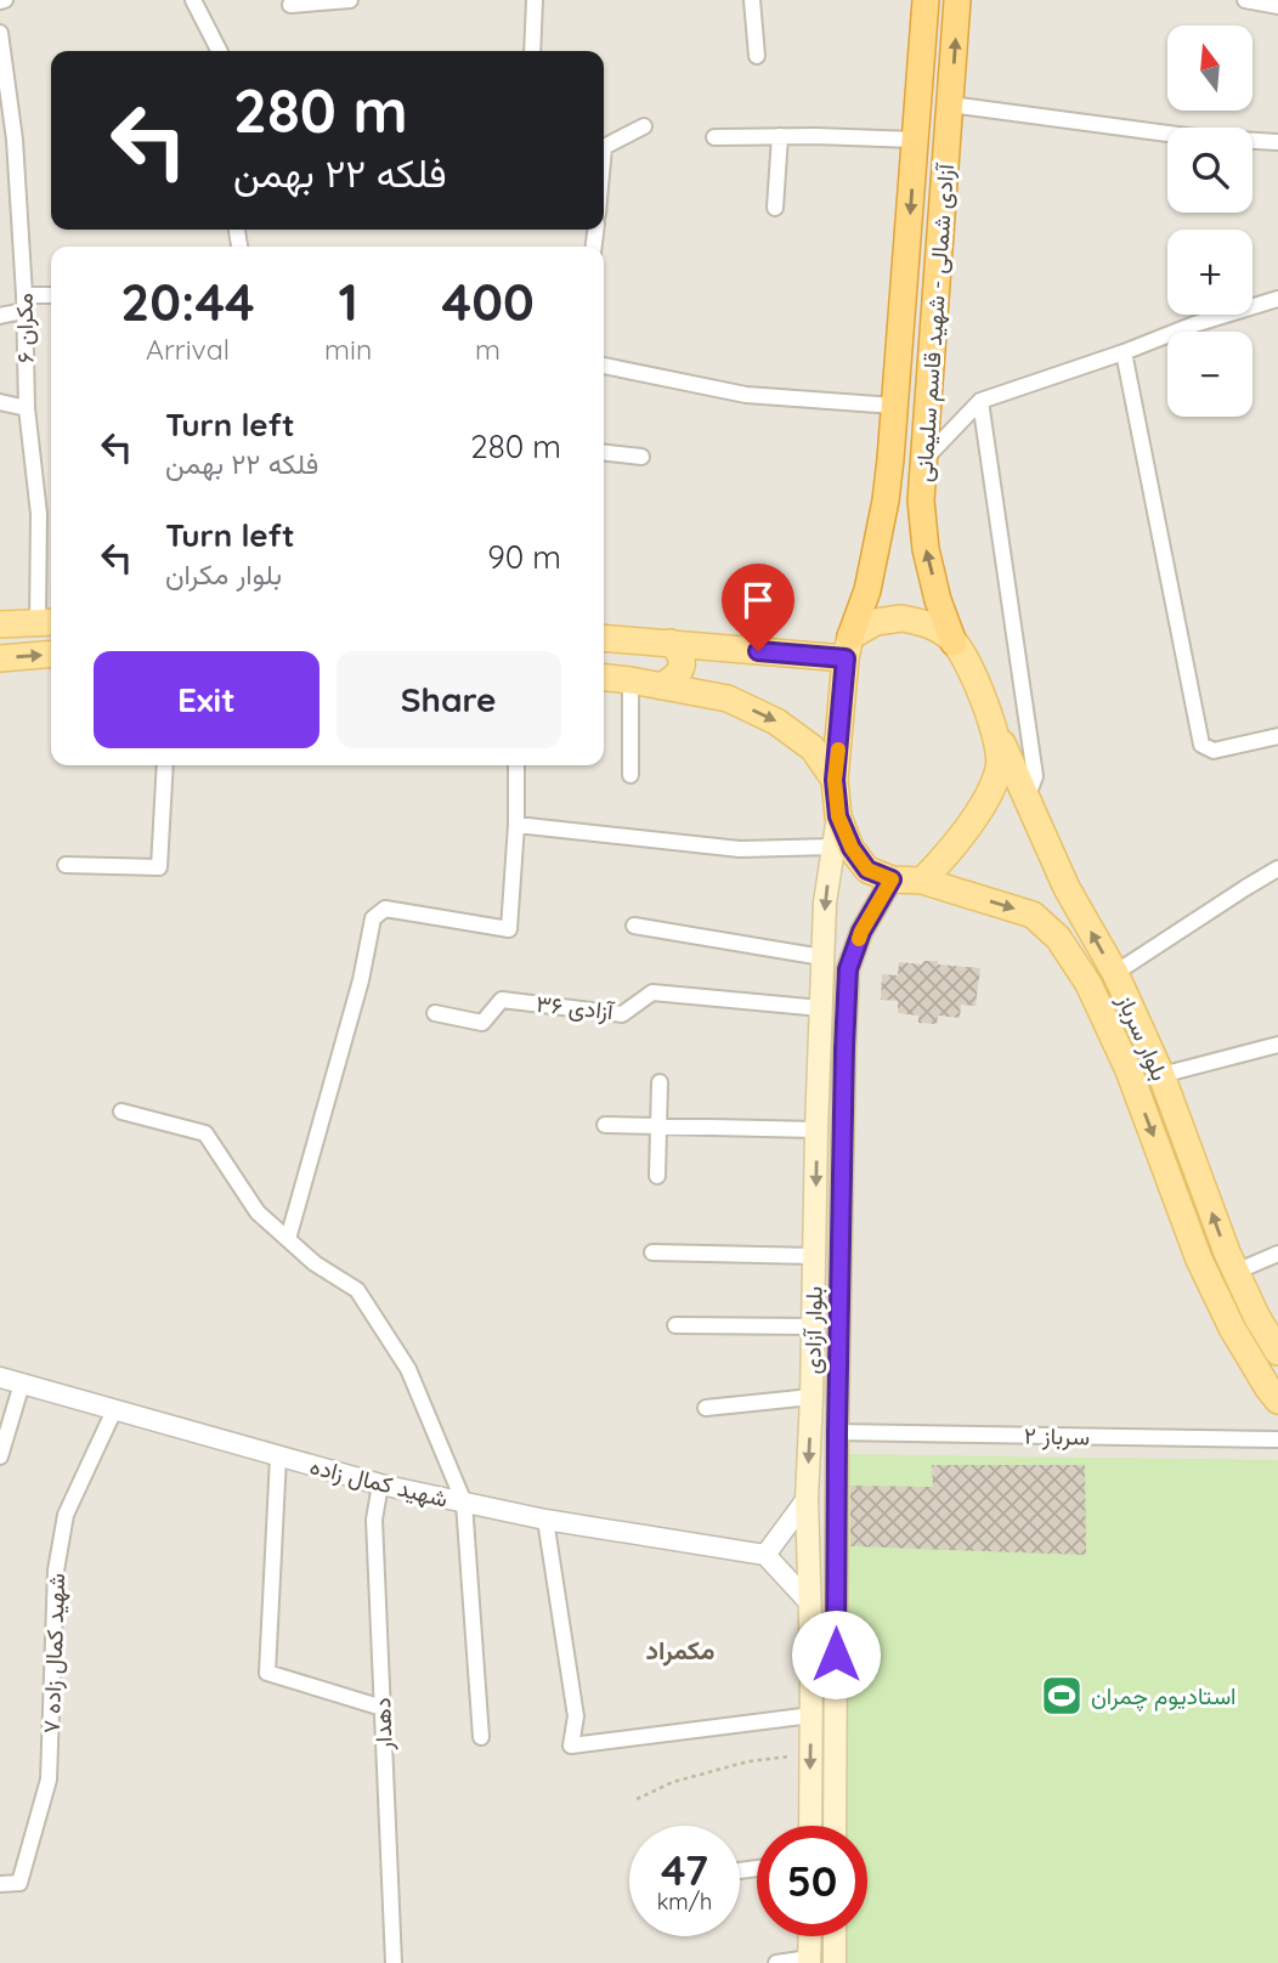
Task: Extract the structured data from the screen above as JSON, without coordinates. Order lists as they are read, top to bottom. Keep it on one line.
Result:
{"streets":{"highway":["آزادی شمالی - شهید قاسم سلیمانی"],"main road":["بلوار سرباز","بلوار آزادی"],"street":["مکران ۶","آزادی ۳۶","سرباز ۲","شهید کمال زاده","شهید کمال زاده ۷","دهدار"]},"crossings":[["آزادی شمالی - شهید قاسم سلیمانی","بلوار سرباز"],["آزادی شمالی - شهید قاسم سلیمانی","بلوار آزادی"],["آزادی ۳۶","بلوار آزادی"],["بلوار سرباز","بلوار آزادی"],["بلوار آزادی","سرباز ۲"],["شهید کمال زاده","شهید کمال زاده ۷"],["شهید کمال زاده","دهدار"]],"districts":["مکمراد"],"places":{"sports":["استادیوم چمران"]},"north":"top","page":{"map_buttons":["+","−"],"turn":["280 m","فلکه ۲۲ بهمن"],"eta":["20:44","Arrival","1","min","400","m"],"list":[{"name":"Turn left","note":"فلکه ۲۲ بهمن","value":"280 m"},{"name":"Turn left","note":"بلوار مکران","value":"90 m"}],"buttons":["Exit","Share"],"speed":"47 km/h","limit":"50"}}
